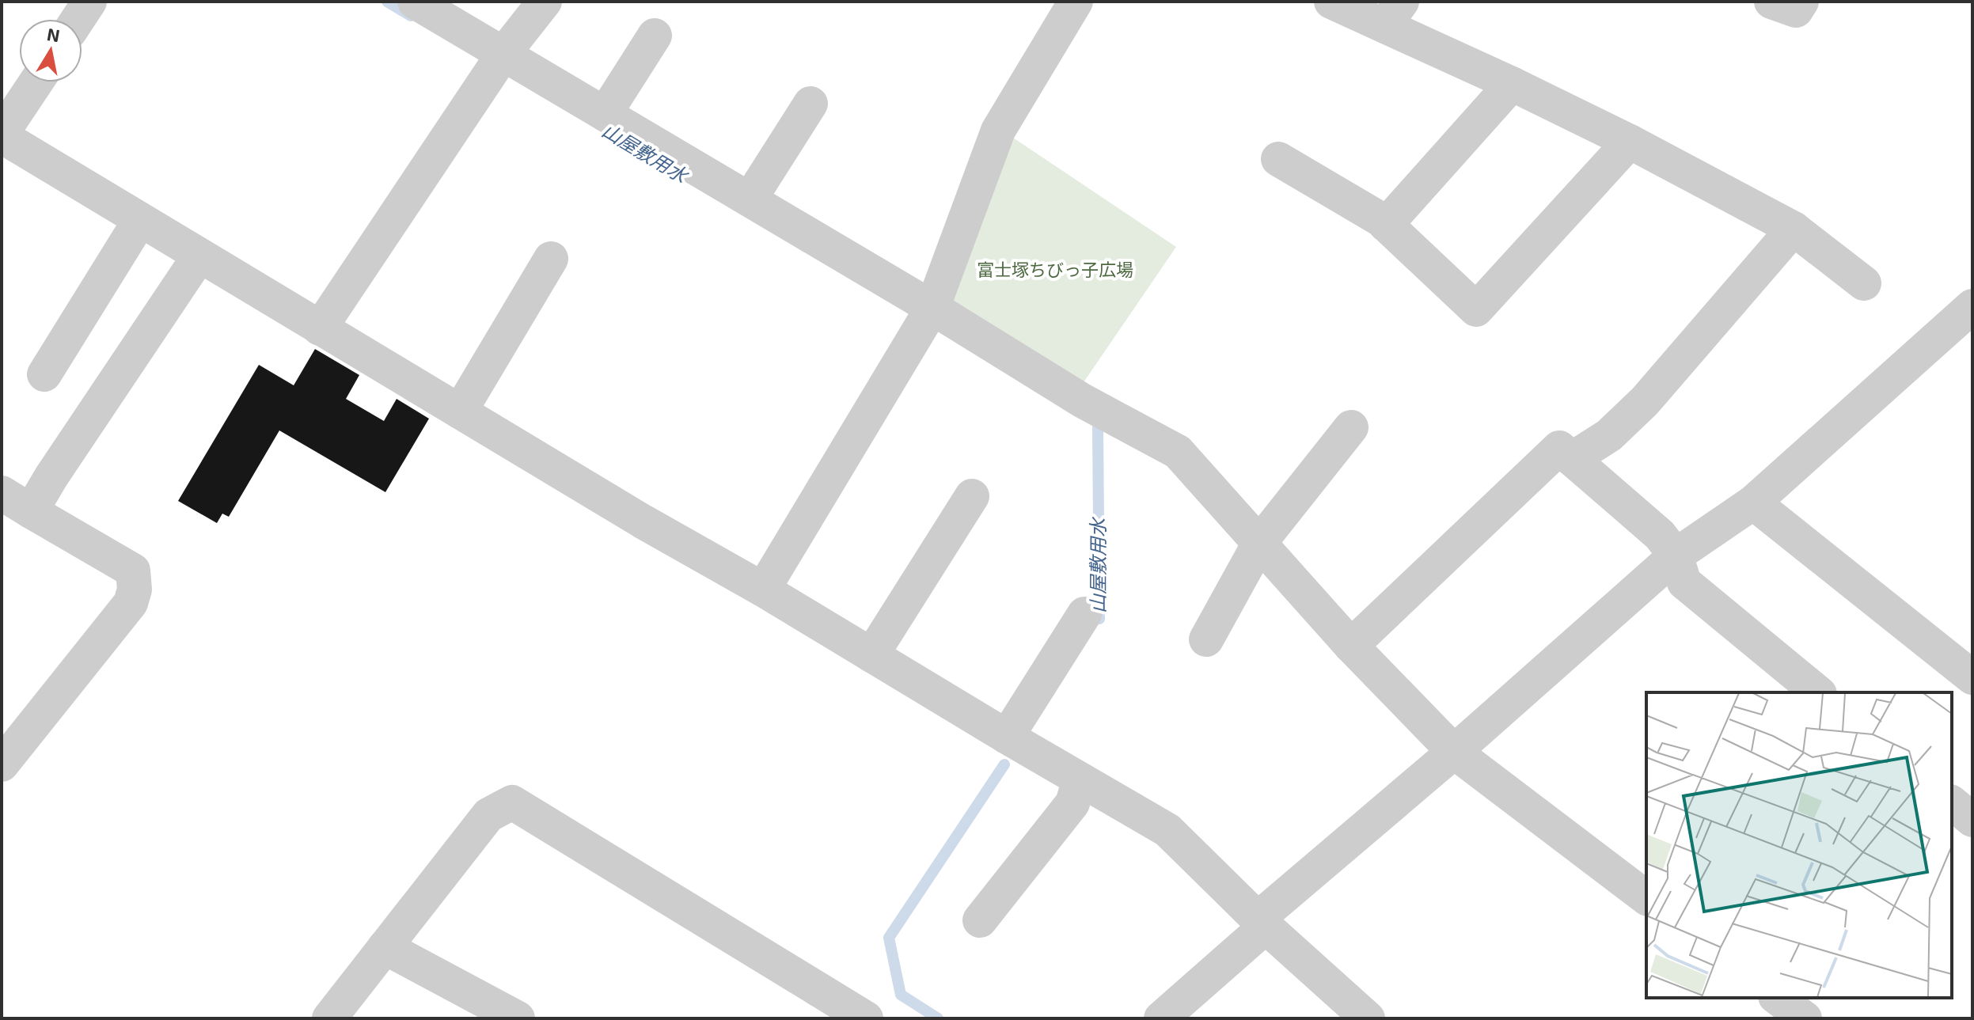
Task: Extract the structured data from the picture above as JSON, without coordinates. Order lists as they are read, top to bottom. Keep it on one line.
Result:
{"water":["山屋敷用水"],"parks":["富士塚ちびっ子広場"],"north":"top"}
